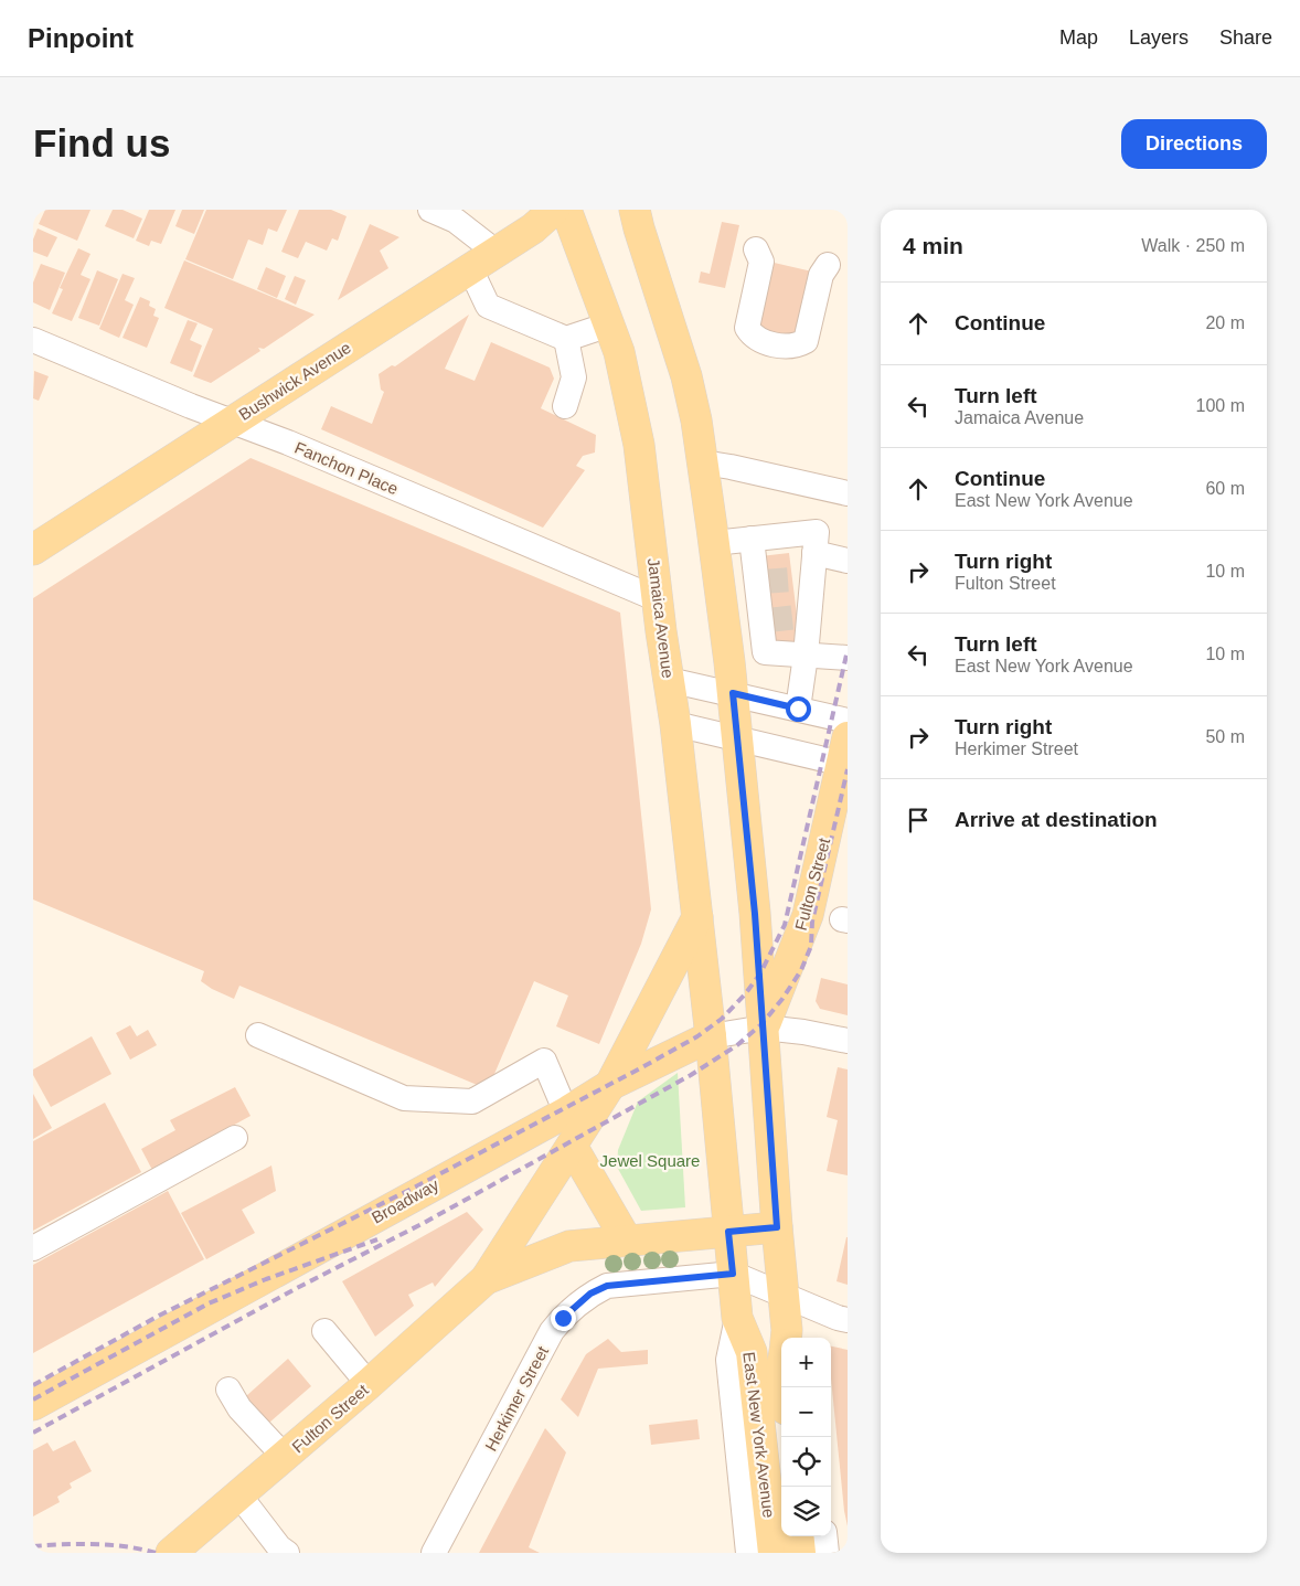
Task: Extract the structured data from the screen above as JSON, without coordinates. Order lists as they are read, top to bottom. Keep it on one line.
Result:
{"streets":{"main road":["Bushwick Avenue","Jamaica Avenue","Fulton Street","Broadway","East New York Avenue"],"street":["Fanchon Place","Herkimer Street"]},"crossings":[["Bushwick Avenue","Fanchon Place"],["Fanchon Place","Jamaica Avenue"],["Jamaica Avenue","Broadway"],["Jamaica Avenue","East New York Avenue"],["Fulton Street","Broadway"],["Fulton Street","East New York Avenue"],["Broadway","East New York Avenue"],["Herkimer Street","East New York Avenue"]],"parks":["Jewel Square"],"page":{"header":"Pinpoint","nav":["Map","Layers","Share"],"buttons":"Directions","title":"Find us","heading":["4 min","Walk · 250 m"],"list":[["Continue","20 m"],["Turn left","Jamaica Avenue","100 m"],["Continue","East New York Avenue","60 m"],["Turn right","Fulton Street","10 m"],["Turn left","East New York Avenue","10 m"],["Turn right","Herkimer Street","50 m"],"Arrive at destination"],"map_buttons":["+","−"]}}
